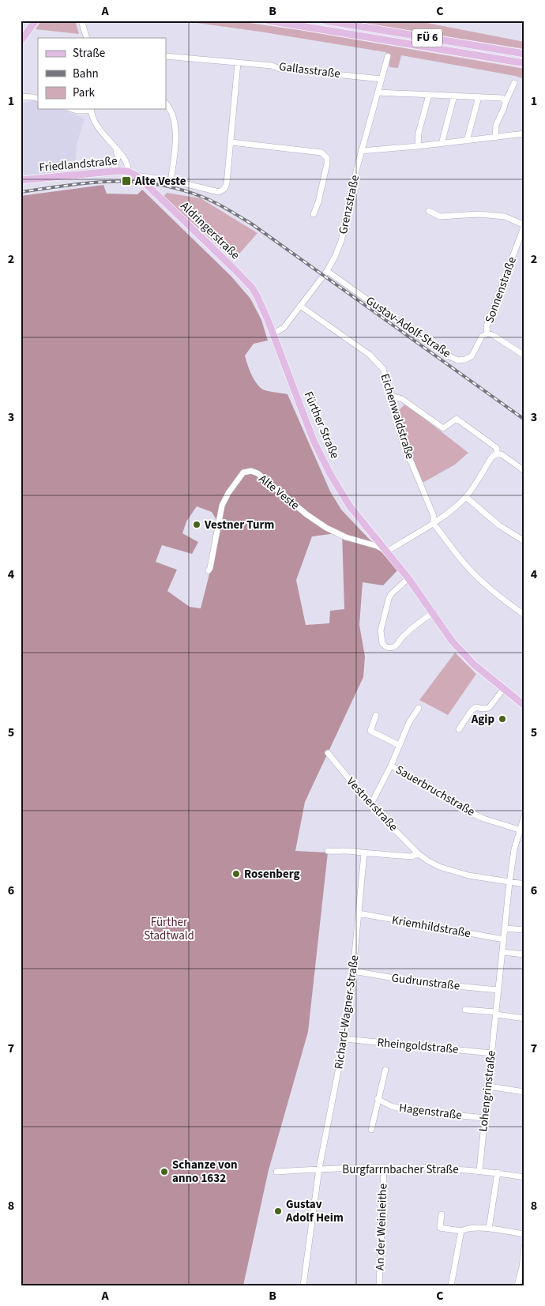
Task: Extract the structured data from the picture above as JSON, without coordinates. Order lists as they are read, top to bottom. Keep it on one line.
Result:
{"streets":{"main road":["FÜ 6","Friedlandstraße","Aldringerstraße","Fürther Straße"],"street":["Gallasstraße","Grenzstraße","Sonnenstraße","Gustav-Adolf-Straße","Eichenwaldstraße","Alte Veste","Sauerbruchstraße","Vestnerstraße","Kriemhildstraße","Gudrunstraße","Richard-Wagner-Straße","Rheingoldstraße","Lohengrinstraße","Hagenstraße","Burgfarrnbacher Straße","An der Weinleithe"]},"crossings":[["Gallasstraße","Grenzstraße"],["Friedlandstraße","Aldringerstraße"],["Grenzstraße","Gustav-Adolf-Straße"],["Grenzstraße","Eichenwaldstraße"],["Grenzstraße","Fürther Straße"],["Aldringerstraße","Fürther Straße"],["Sonnenstraße","Gustav-Adolf-Straße"],["Fürther Straße","Alte Veste"],["Sauerbruchstraße","Lohengrinstraße"],["Vestnerstraße","Lohengrinstraße"],["Kriemhildstraße","Richard-Wagner-Straße"],["Kriemhildstraße","Lohengrinstraße"],["Gudrunstraße","Richard-Wagner-Straße"],["Gudrunstraße","Lohengrinstraße"],["Richard-Wagner-Straße","Rheingoldstraße"],["Richard-Wagner-Straße","Burgfarrnbacher Straße"],["Rheingoldstraße","Lohengrinstraße"],["Lohengrinstraße","Hagenstraße"],["Lohengrinstraße","Burgfarrnbacher Straße"],["Burgfarrnbacher Straße","An der Weinleithe"]],"parks":["Fürther Stadtwald"],"places":{"transit":["Alte Veste"],"other":["Vestner Turm","Agip","Rosenberg","Schanze von anno 1632","Gustav Adolf Heim"]},"legend":["Straße","Bahn","Park"],"grid":{"columns":["A","B","C"],"rows":["1","2","3","4","5","6","7","8"]}}
